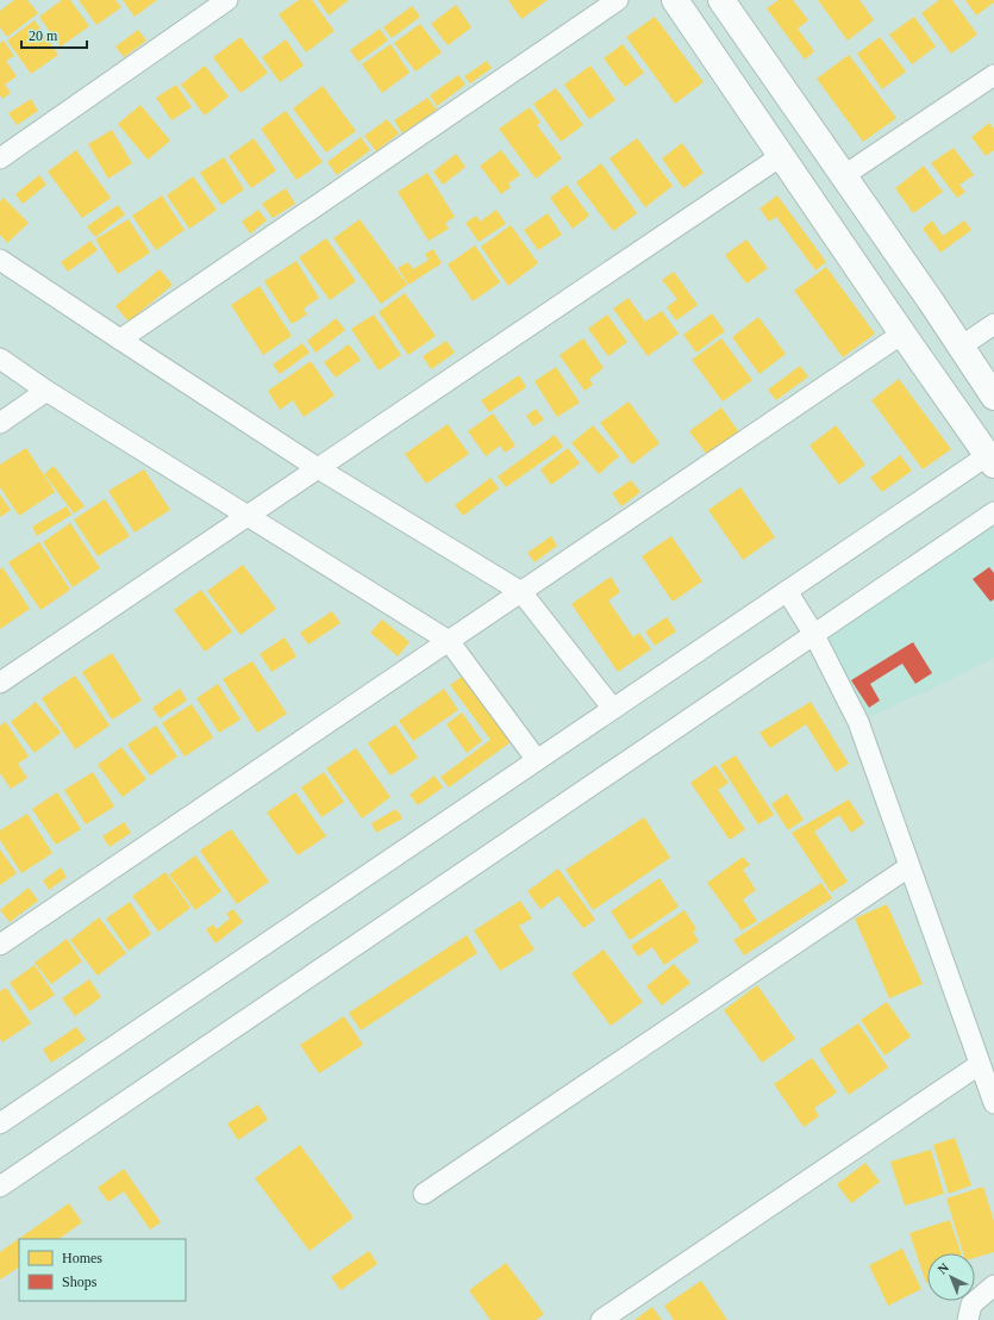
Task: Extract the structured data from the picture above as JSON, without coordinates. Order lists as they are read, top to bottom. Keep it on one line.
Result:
{"legend":["Homes","Shops"],"scale_bar":"20 m","north":"top left"}
